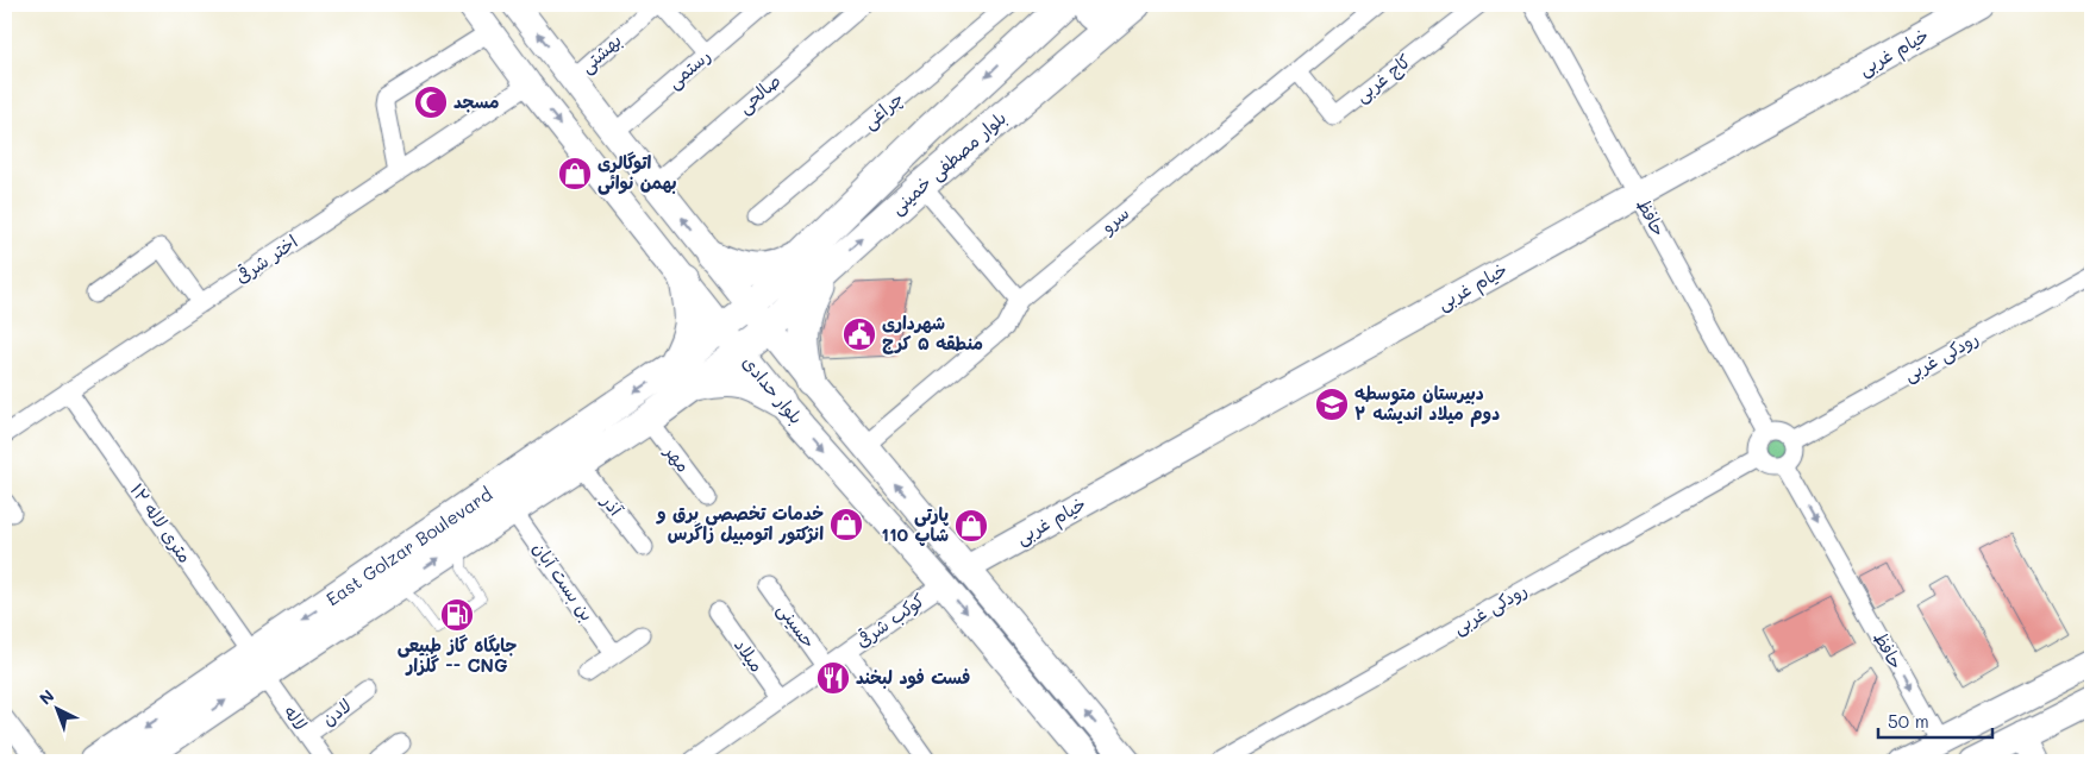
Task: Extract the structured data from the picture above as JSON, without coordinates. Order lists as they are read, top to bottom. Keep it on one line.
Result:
{"streets":{"main road":["خیام غربی","بلوار مصطفی خمینی","بلوار حدادی","East Golzar Boulevard"],"street":["بهشتی","رستمی","کاج غربی","صالحی","چراغی","حافظ","سرو","اختر شرقی","رودکی غربی","مهر","آذر","۱۲ متری لاله","بن بست آبان","کوکب شرقی","حسینی","میلاد","لادن","لاله"]},"crossings":[["خیام غربی","حافظ"],["خیام غربی","بلوار حدادی"],["بهشتی","بلوار حدادی"],["رستمی","بلوار حدادی"],["کاج غربی","سرو"],["صالحی","بلوار حدادی"],["بلوار مصطفی خمینی","بلوار حدادی"],["بلوار مصطفی خمینی","East Golzar Boulevard"],["حافظ","رودکی غربی"],["سرو","بلوار حدادی"],["اختر شرقی","بلوار حدادی"],["اختر شرقی","۱۲ متری لاله"],["بلوار حدادی","East Golzar Boulevard"],["بلوار حدادی","کوکب شرقی"],["مهر","East Golzar Boulevard"],["آذر","East Golzar Boulevard"],["۱۲ متری لاله","East Golzar Boulevard"],["۱۲ متری لاله","لاله"],["East Golzar Boulevard","بن بست آبان"],["East Golzar Boulevard","لاله"],["کوکب شرقی","حسینی"],["کوکب شرقی","میلاد"],["لادن","لاله"]],"one_way":["حافظ"],"places":{"mosque":["مسجد"],"shop":["اتوگالری بهمن نوائی","خدمات تخصصی برق و انژکتور اتومبیل زاگرس","پارتی شاپ 110"],"public building":["شهرداری منطقه ۵ کرج"],"school or university":["دبیرستان متوسطه دوم میلاد اندیشه ۲"],"fuel station":["جایگاه گاز طبیعی گلزار -- CNG"],"restaurant":["فست فود لبخند"]},"scale_bar":"50 m","north":"top left"}
